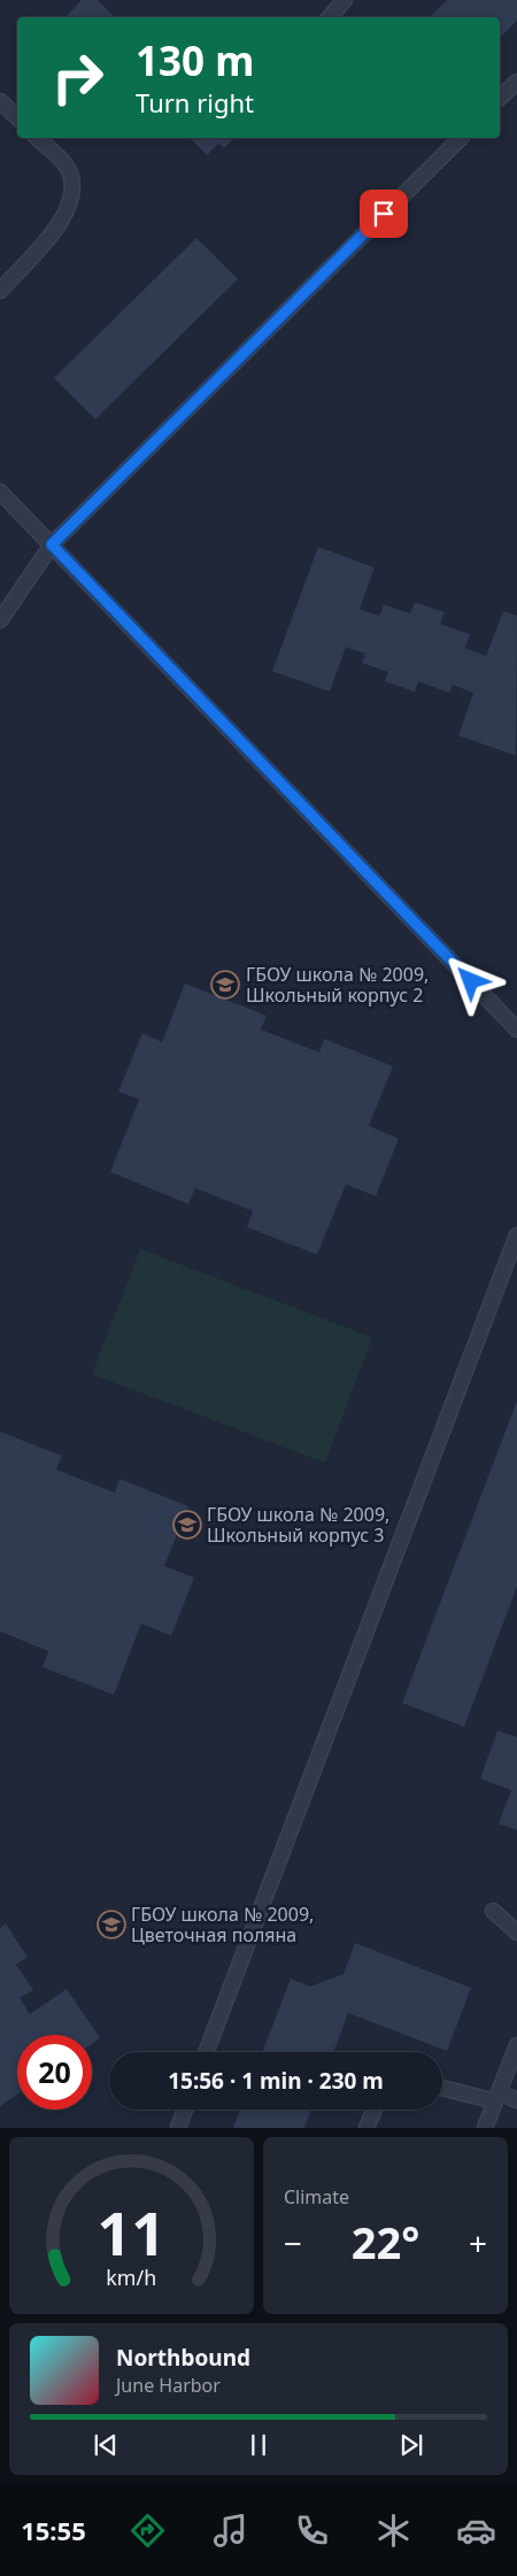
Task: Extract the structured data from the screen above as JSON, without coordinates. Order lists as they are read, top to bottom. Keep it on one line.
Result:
{"places":{"school or university":["ГБОУ школа № 2009, Школьный корпус 2","ГБОУ школа № 2009, Школьный корпус 3","ГБОУ школа № 2009, Цветочная поляна"]},"page":{"turn":["130 m","Turn right"],"limit":"20","trip":"15:56 · 1 min · 230 m","tile":"Climate","heat":["−","22°","+"],"song":["Northbound","June Harbor"],"tabs":"15:55","gauge":["11","km/h"]}}
